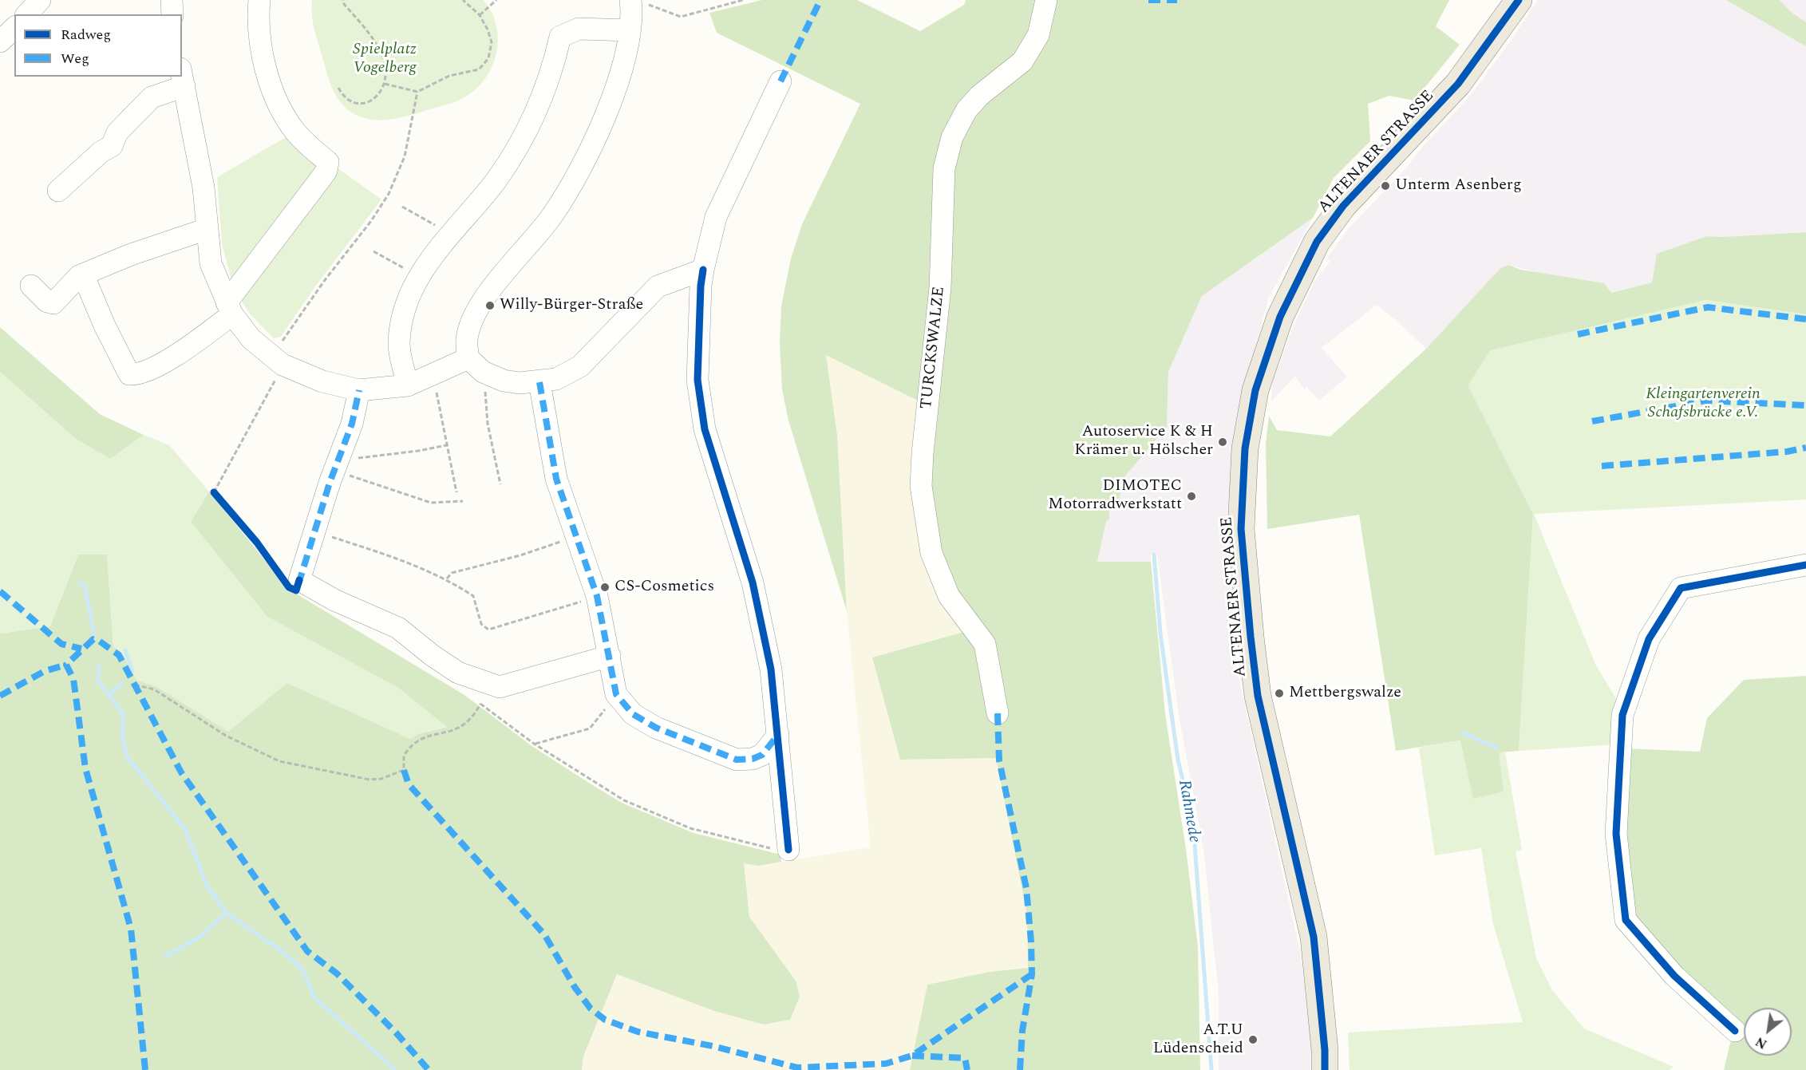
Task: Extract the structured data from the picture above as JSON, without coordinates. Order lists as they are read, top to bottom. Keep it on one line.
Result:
{"streets":{"main road":["ALTENAER STRASSE"],"street":["TURCKSWALZE"]},"water":["Rahmede"],"parks":["Spielplatz Vogelberg","Kleingartenverein Schafsbrücke e.V."],"places":["Unterm Asenberg","Willy-Bürger-Straße","Autoservice K & H Krämer u. Hölscher","DIMOTEC Motorradwerkstatt","CS-Cosmetics","Mettbergswalze","A.T.U Lüdenscheid"],"legend":["Radweg","Weg"],"north":"bottom left"}
